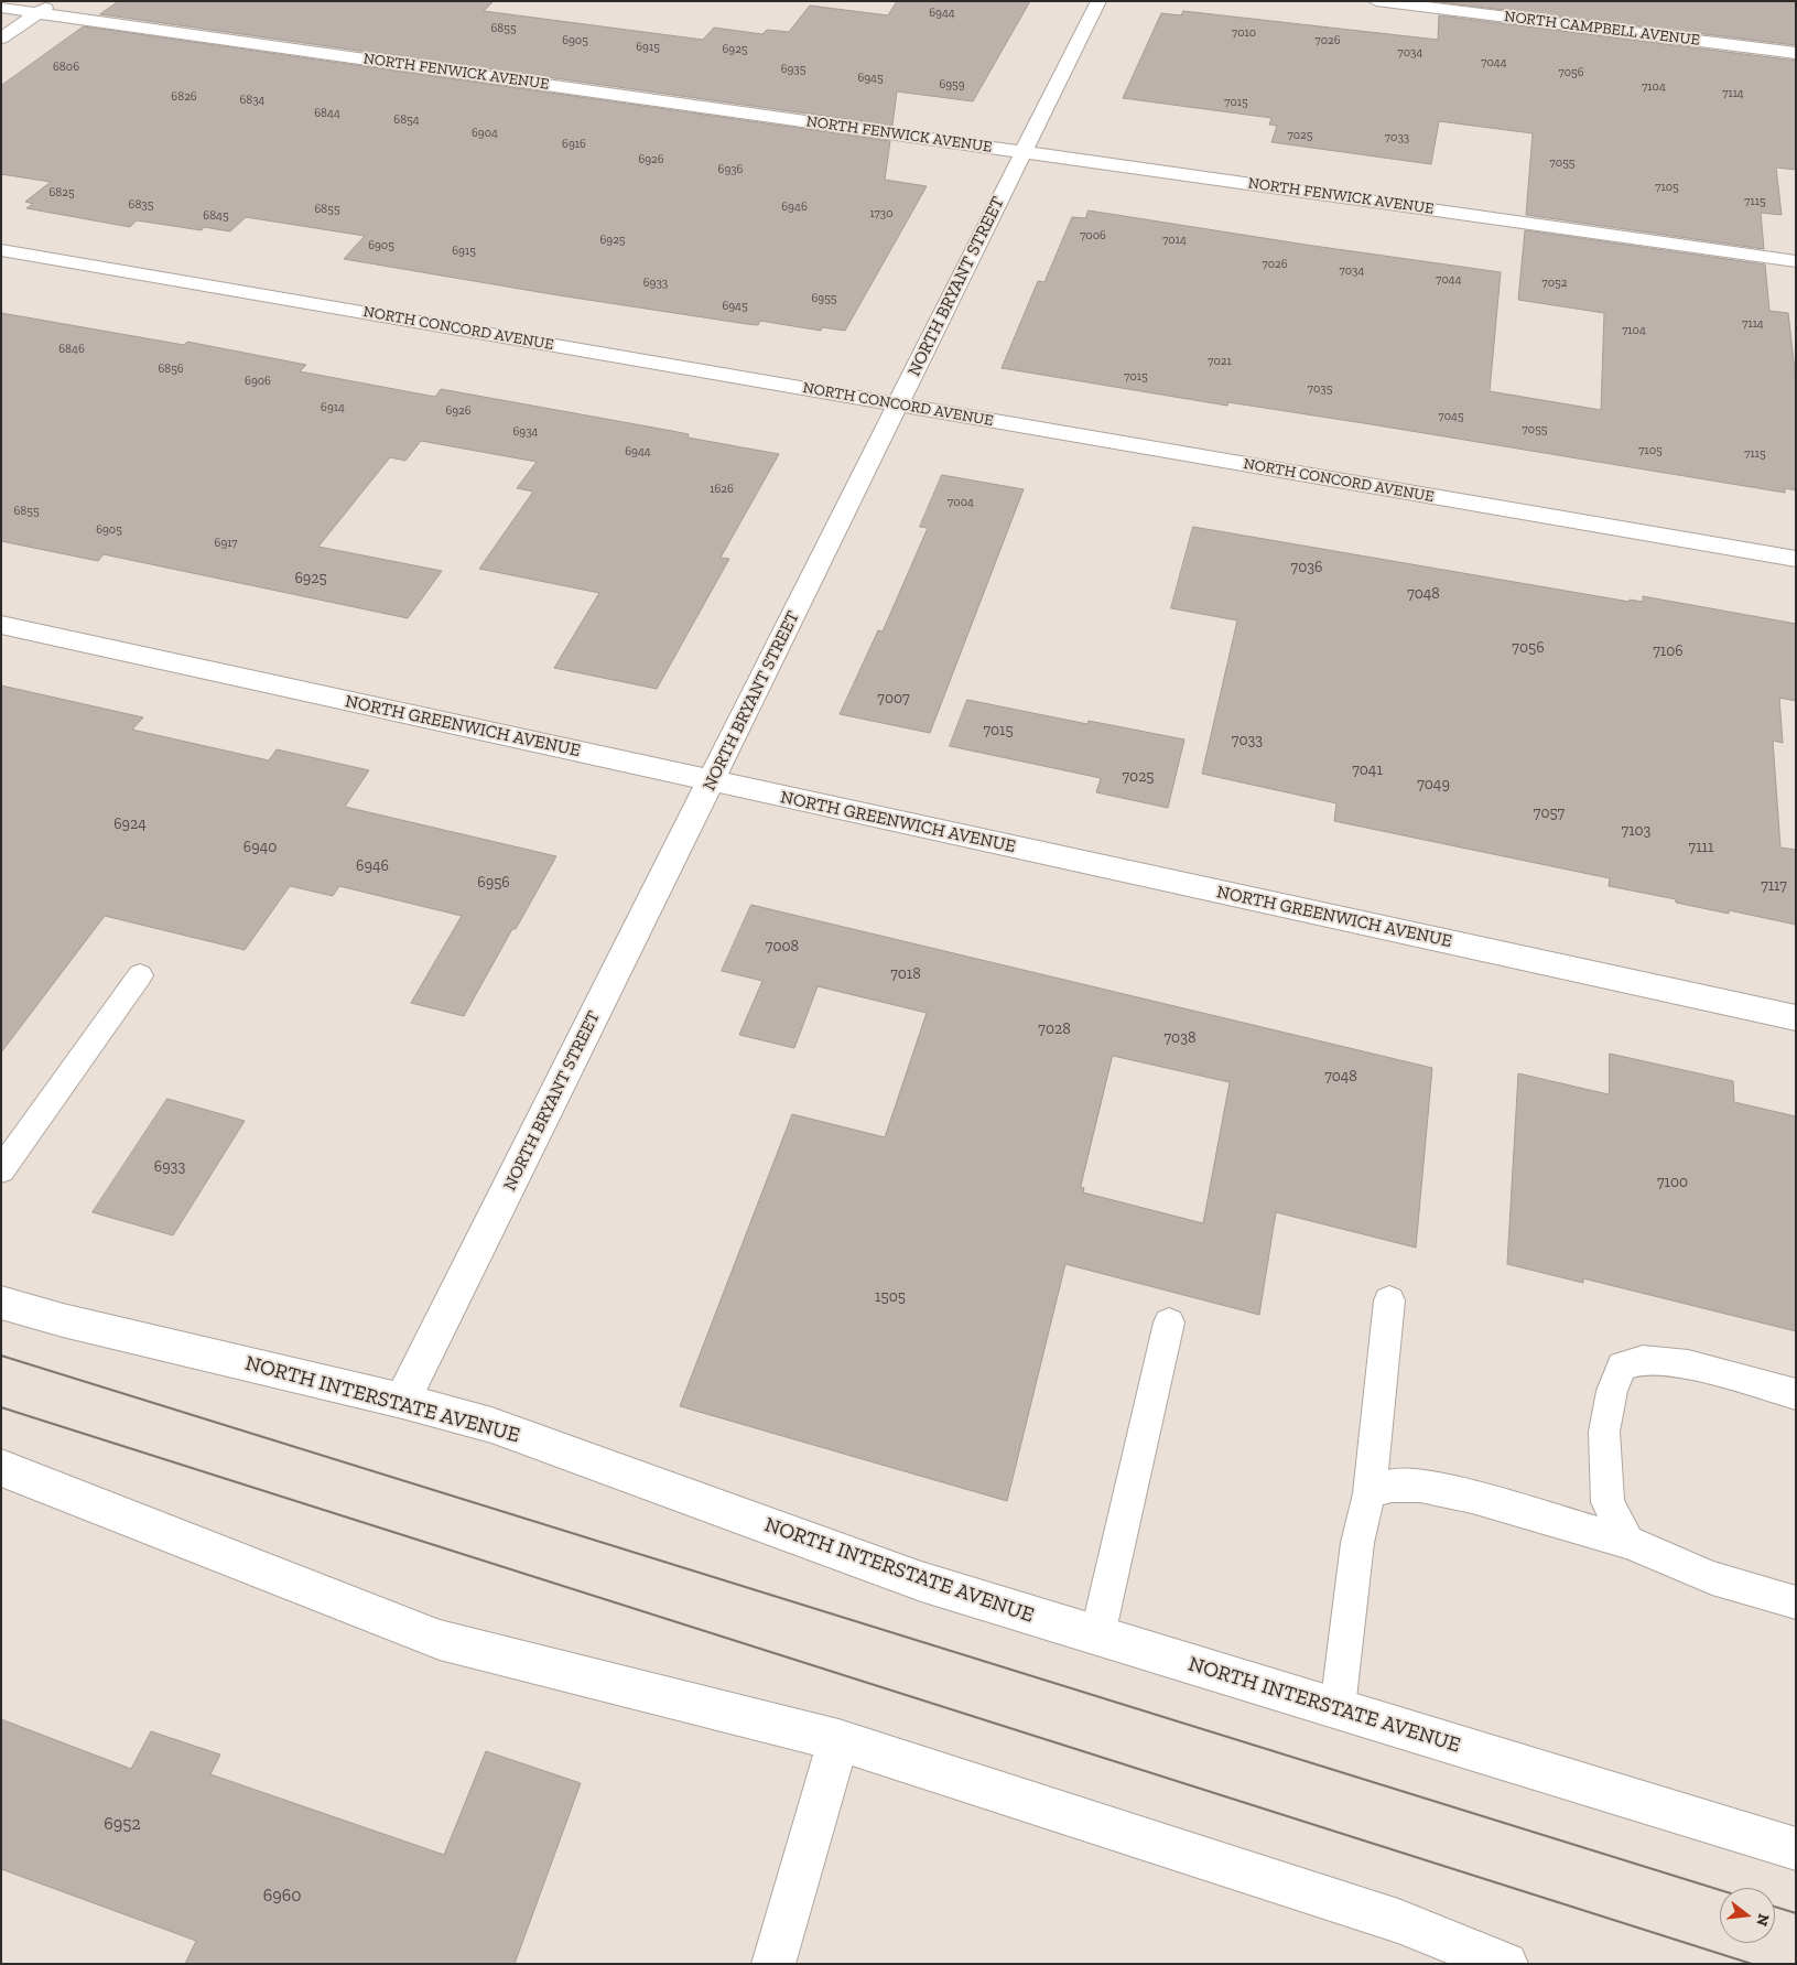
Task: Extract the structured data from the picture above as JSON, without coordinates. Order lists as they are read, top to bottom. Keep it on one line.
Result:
{"streets":{"street":["NORTH CAMPBELL AVENUE","NORTH FENWICK AVENUE","NORTH BRYANT STREET","NORTH CONCORD AVENUE","NORTH GREENWICH AVENUE","NORTH INTERSTATE AVENUE"]},"crossings":[["NORTH FENWICK AVENUE","NORTH BRYANT STREET"],["NORTH BRYANT STREET","NORTH CONCORD AVENUE"],["NORTH BRYANT STREET","NORTH GREENWICH AVENUE"],["NORTH BRYANT STREET","NORTH INTERSTATE AVENUE"]],"house_numbers":["6944","6855","7010","6905","7026","6915","6925","7034","7044","6806","6935","7056","6945","6959","7104","7114","6826","6834","7015","6844","6854","6904","7025","7033","6916","6926","7055","6936","7105","6825","7115","6835","6946","6855","1730","6845","7006","6925","7014","6905","6915","7026","7034","7044","6933","7052","6955","6945","7114","7104","6846","7021","6856","7015","6906","7035","6914","6926","7045","7055","6934","7105","6944","7115","1626","7004","6855","6905","6917","7036","6925","7048","7056","7106","7007","7015","7033","7041","7025","7049","7057","6924","7103","6940","7111","6946","6956","7117","7008","7018","7028","7038","7048","6933","7100","1505","6952","6960"],"north":"right"}
